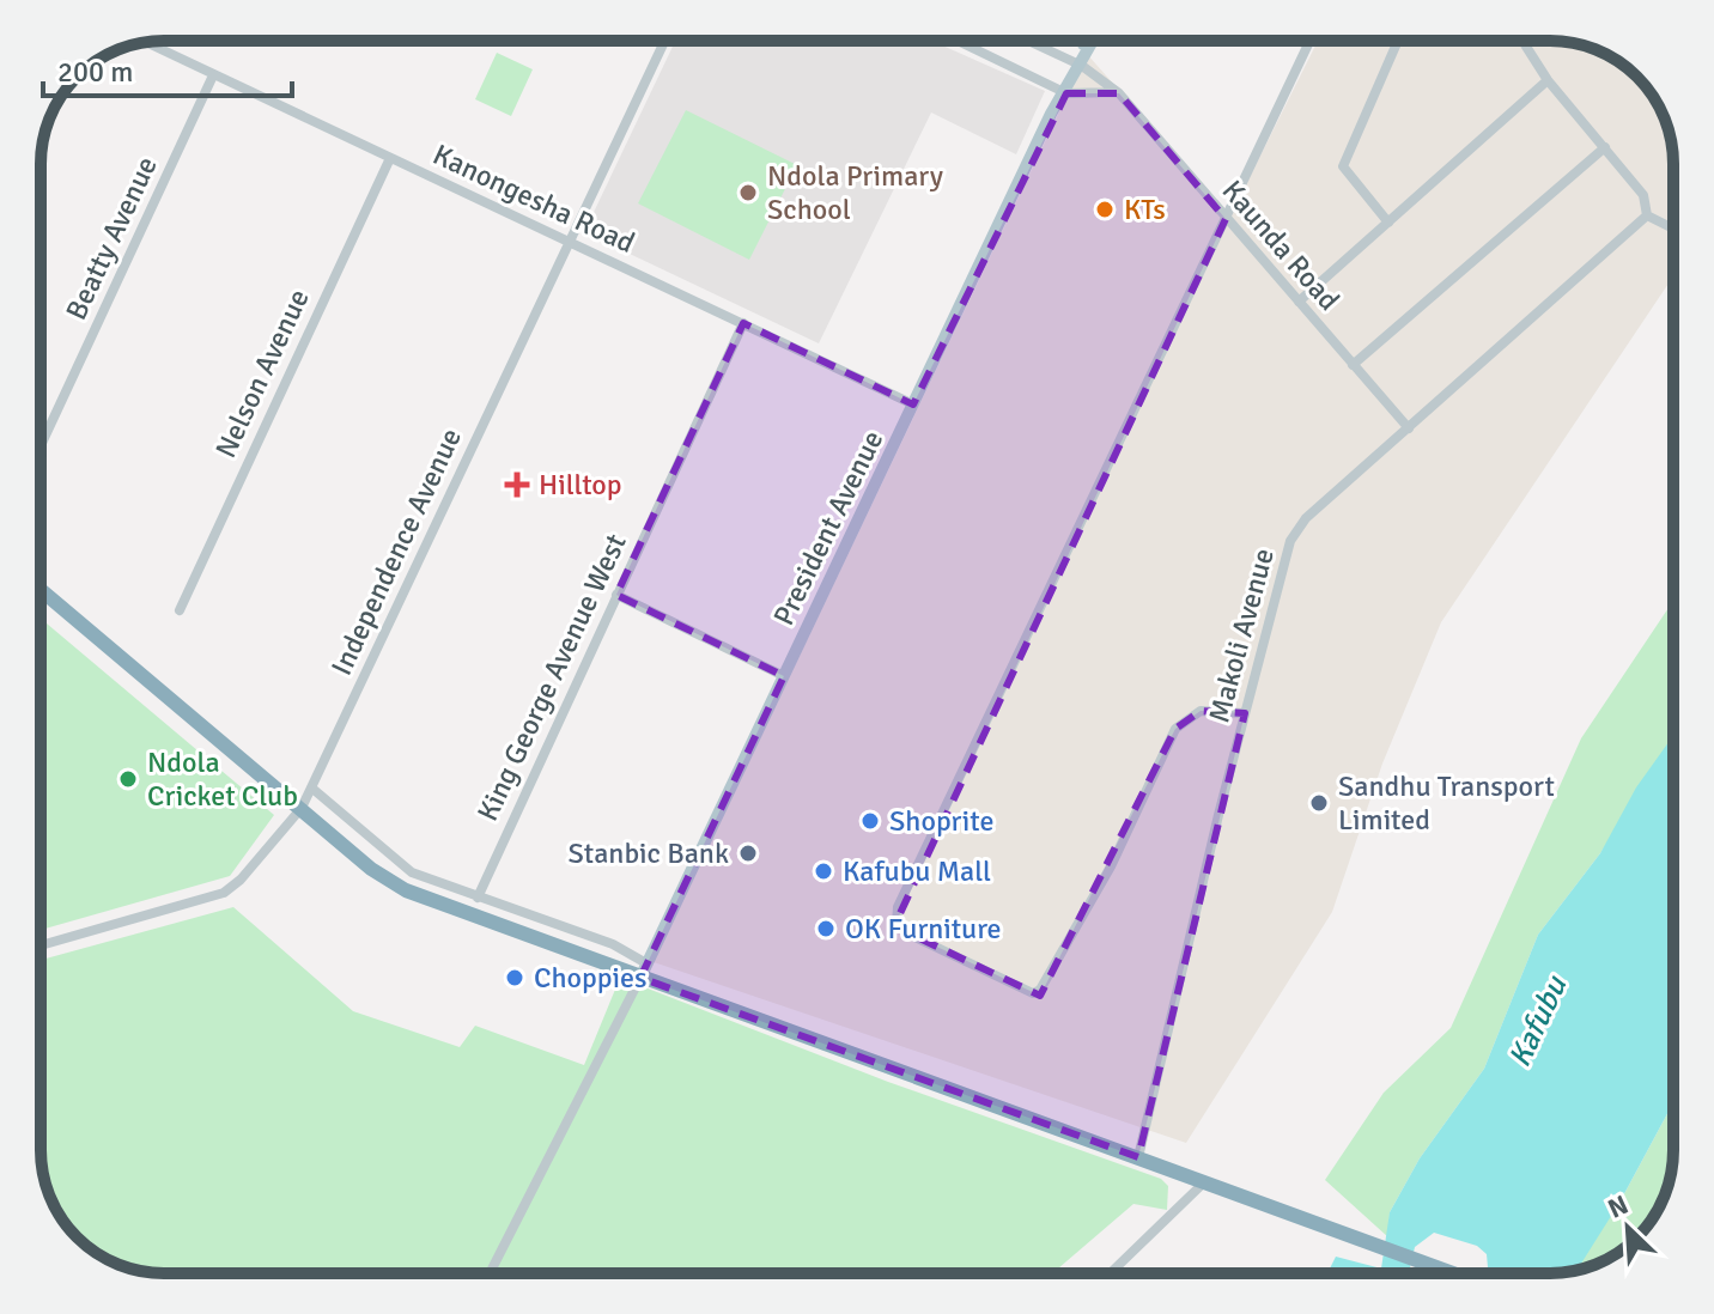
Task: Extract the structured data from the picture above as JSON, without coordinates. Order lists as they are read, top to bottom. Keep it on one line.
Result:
{"streets":{"main road":["President Avenue"],"street":["Kanongesha Road","Beatty Avenue","Kaunda Road","Nelson Avenue","Independence Avenue","Makoli Avenue","King George Avenue West"]},"crossings":[["Kanongesha Road","Beatty Avenue"],["Kanongesha Road","Nelson Avenue"],["Kanongesha Road","President Avenue"],["Kanongesha Road","Independence Avenue"],["Kanongesha Road","King George Avenue West"],["Kaunda Road","President Avenue"],["Kaunda Road","Makoli Avenue"]],"water":["Kafubu"],"places":{"other":["Ndola Primary School","KTs","Ndola Cricket Club","Sandhu Transport Limited","Shoprite","Stanbic Bank","Kafubu Mall","OK Furniture","Choppies"],"health":["Hilltop"]},"scale_bar":"200 m","north":"top left"}
